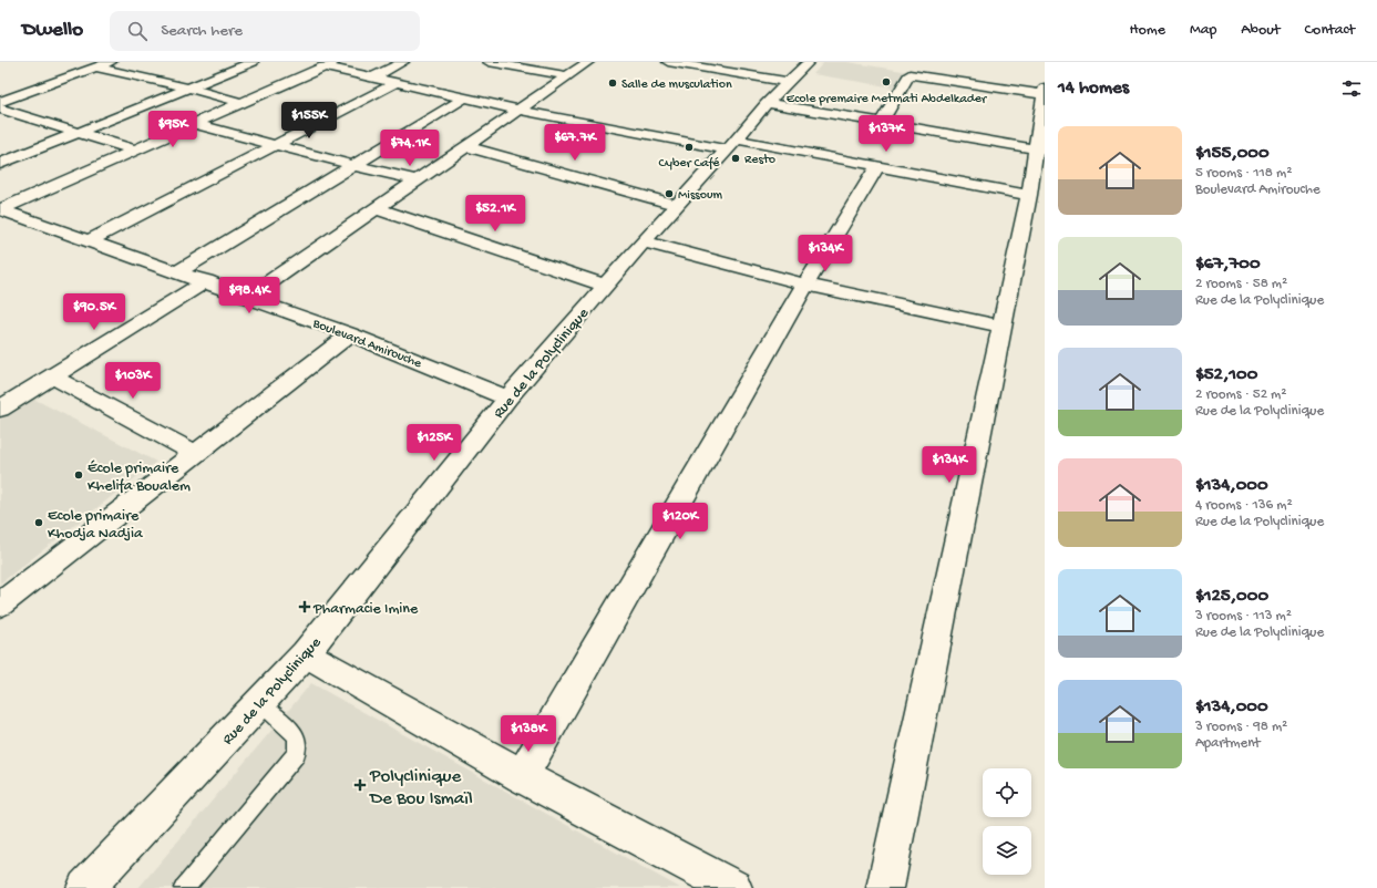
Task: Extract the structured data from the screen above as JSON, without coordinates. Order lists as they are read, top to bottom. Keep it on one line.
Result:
{"streets":{"street":["Boulevard Amirouche","Rue de la Polyclinique"]},"crossings":[["Boulevard Amirouche","Rue de la Polyclinique"]],"places":{"other":["Ecole premaire Metmati Abdelkader","Salle de musculation","Cyber Café","Resto","Missoum","École primaire Khelifa Boualem","Ecole primaire Khodja Nadjia"],"health":["Pharmacie Imine","Polyclinique De Bou Ismaïl"]},"page":{"header":"Dwello","search":"Search here","nav":["Home","Map","About","Contact"],"heading":"14 homes","price":["$155K","$95K","$137K","$67.7K","$74.1K","$52.1K","$134K","$98.4K","$90.5K","$103K","$125K","$134K","$120K","$138K"],"list":[{"name":"$155,000","note":"5 rooms · 118 m² · Boulevard Amirouche"},{"name":"$67,700","note":"2 rooms · 58 m² · Rue de la Polyclinique"},{"name":"$52,100","note":"2 rooms · 52 m² · Rue de la Polyclinique"},{"name":"$134,000","note":"4 rooms · 136 m² · Rue de la Polyclinique"},{"name":"$125,000","note":"3 rooms · 113 m² · Rue de la Polyclinique"},{"name":"$134,000","note":"3 rooms · 98 m² · Apartment"}]}}
